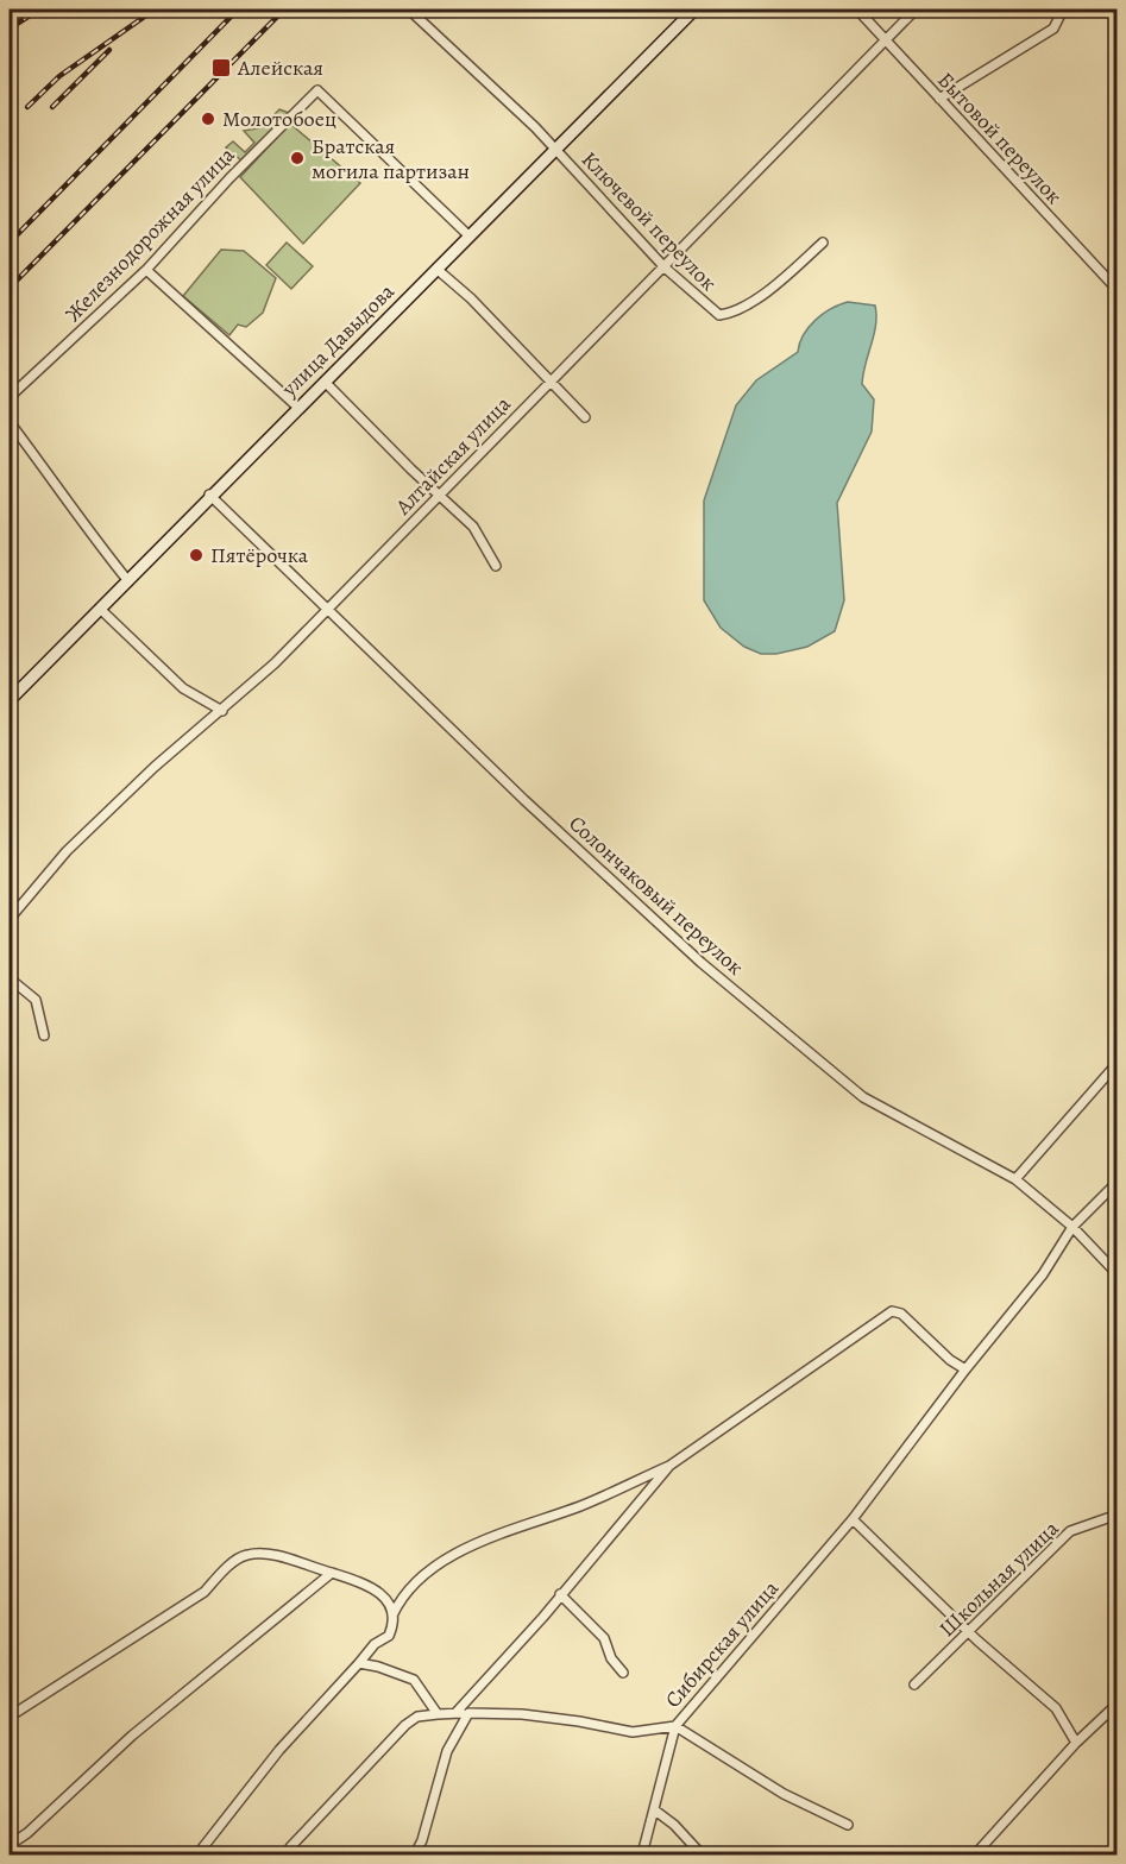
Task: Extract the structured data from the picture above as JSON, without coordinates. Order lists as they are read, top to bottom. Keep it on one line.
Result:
{"streets":{"main road":["улица Давыдова"],"street":["Бытовой переулок","Ключевой переулок","Железнодорожная улица","Алтайская улица","Солончаковый переулок","Школьная улица","Сибирская улица"]},"crossings":[["Бытовой переулок","Алтайская улица"],["Ключевой переулок","улица Давыдова"],["Ключевой переулок","Алтайская улица"],["Железнодорожная улица","улица Давыдова"],["улица Давыдова","Солончаковый переулок"],["Алтайская улица","Солончаковый переулок"],["Солончаковый переулок","Сибирская улица"]],"places":{"transit":["Алейская"],"other":["Молотобоец","Братская могила партизан","Пятёрочка"]}}
